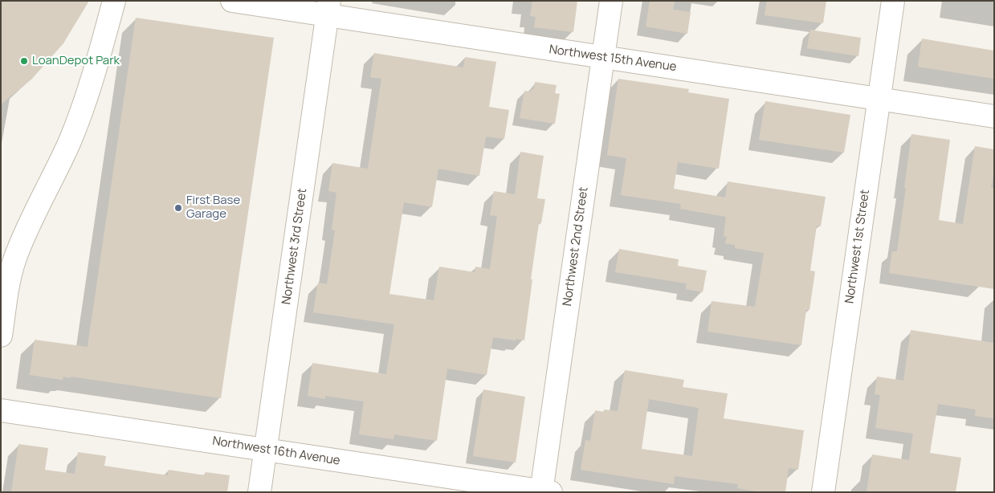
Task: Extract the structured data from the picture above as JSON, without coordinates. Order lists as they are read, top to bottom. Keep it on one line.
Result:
{"streets":{"street":["Northwest 15th Avenue","Northwest 3rd Street","Northwest 2nd Street","Northwest 1st Street","Northwest 16th Avenue"]},"crossings":[["Northwest 15th Avenue","Northwest 3rd Street"],["Northwest 15th Avenue","Northwest 2nd Street"],["Northwest 15th Avenue","Northwest 1st Street"],["Northwest 3rd Street","Northwest 16th Avenue"],["Northwest 2nd Street","Northwest 16th Avenue"]],"places":["LoanDepot Park","First Base Garage"]}
